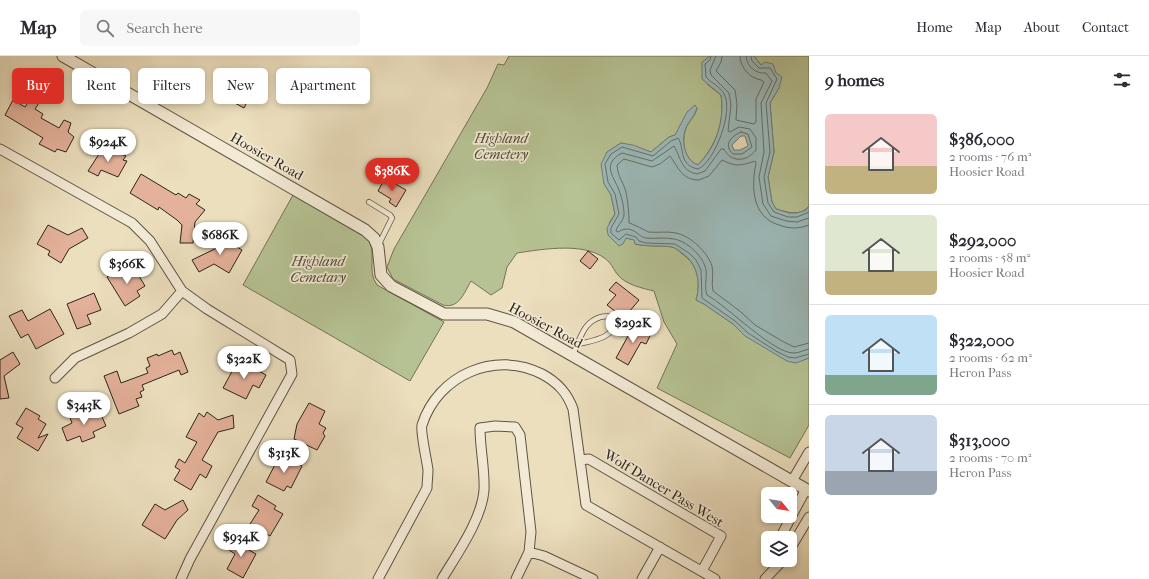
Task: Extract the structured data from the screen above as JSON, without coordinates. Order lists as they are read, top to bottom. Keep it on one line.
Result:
{"streets":{"street":["Hoosier Road","Wolf Dancer Pass West"]},"parks":["Highland Cemetery","Highland Cemetary"],"north":"bottom right","page":{"header":"Map","search":"Search here","nav":["Home","Map","About","Contact"],"heading":"9 homes","chip":["Buy","Rent","Filters","New","Apartment"],"list":[{"name":"$386,000","note":"2 rooms · 76 m² · Hoosier Road"},{"name":"$292,000","note":"2 rooms · 58 m² · Hoosier Road"},{"name":"$322,000","note":"2 rooms · 62 m² · Heron Pass"},{"name":"$313,000","note":"2 rooms · 70 m² · Heron Pass"}],"price":["$924K","$386K","$686K","$366K","$292K","$322K","$343K","$313K","$934K"]}}
